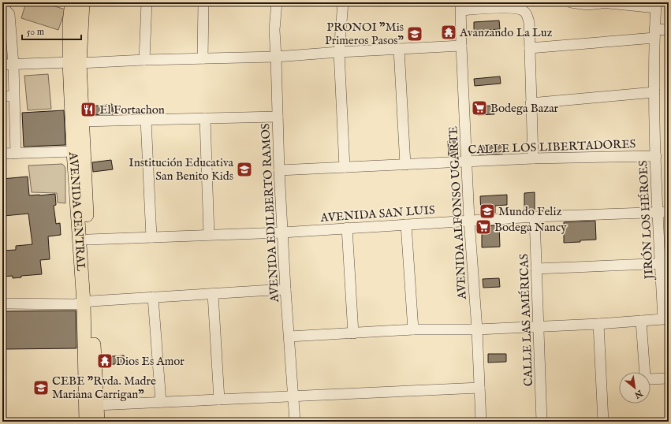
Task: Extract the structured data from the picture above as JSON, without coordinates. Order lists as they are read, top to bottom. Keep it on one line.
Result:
{"streets":{"main road":["AVENIDA CENTRAL"],"street":["CALLE LOS LIBERTADORES","AVENIDA EDILBERTO RAMOS","AVENIDA ALFONSO UGARTE","AVENIDA SAN LUIS","JIRÓN LOS HÉROES","CALLE LAS AMÉRICAS"]},"crossings":[["CALLE LOS LIBERTADORES","AVENIDA EDILBERTO RAMOS"],["CALLE LOS LIBERTADORES","AVENIDA ALFONSO UGARTE"],["CALLE LOS LIBERTADORES","JIRÓN LOS HÉROES"],["AVENIDA CENTRAL","AVENIDA SAN LUIS"],["AVENIDA EDILBERTO RAMOS","AVENIDA SAN LUIS"],["AVENIDA ALFONSO UGARTE","AVENIDA SAN LUIS"],["AVENIDA SAN LUIS","JIRÓN LOS HÉROES"],["AVENIDA SAN LUIS","CALLE LAS AMÉRICAS"]],"places":{"temple":["Avanzando La Luz","Dios Es Amor"],"school or university":["PRONOI \"Mis Primeros Pasos\"","Institución Educativa San Benito Kids","Mundo Feliz","CEBE \"Rvda. Madre Mariana Carrigan\""],"supermarket":["Bodega Bazar","Bodega Nancy"],"restaurant":["El Fortachon"]},"scale_bar":"50 m","north":"bottom right"}
